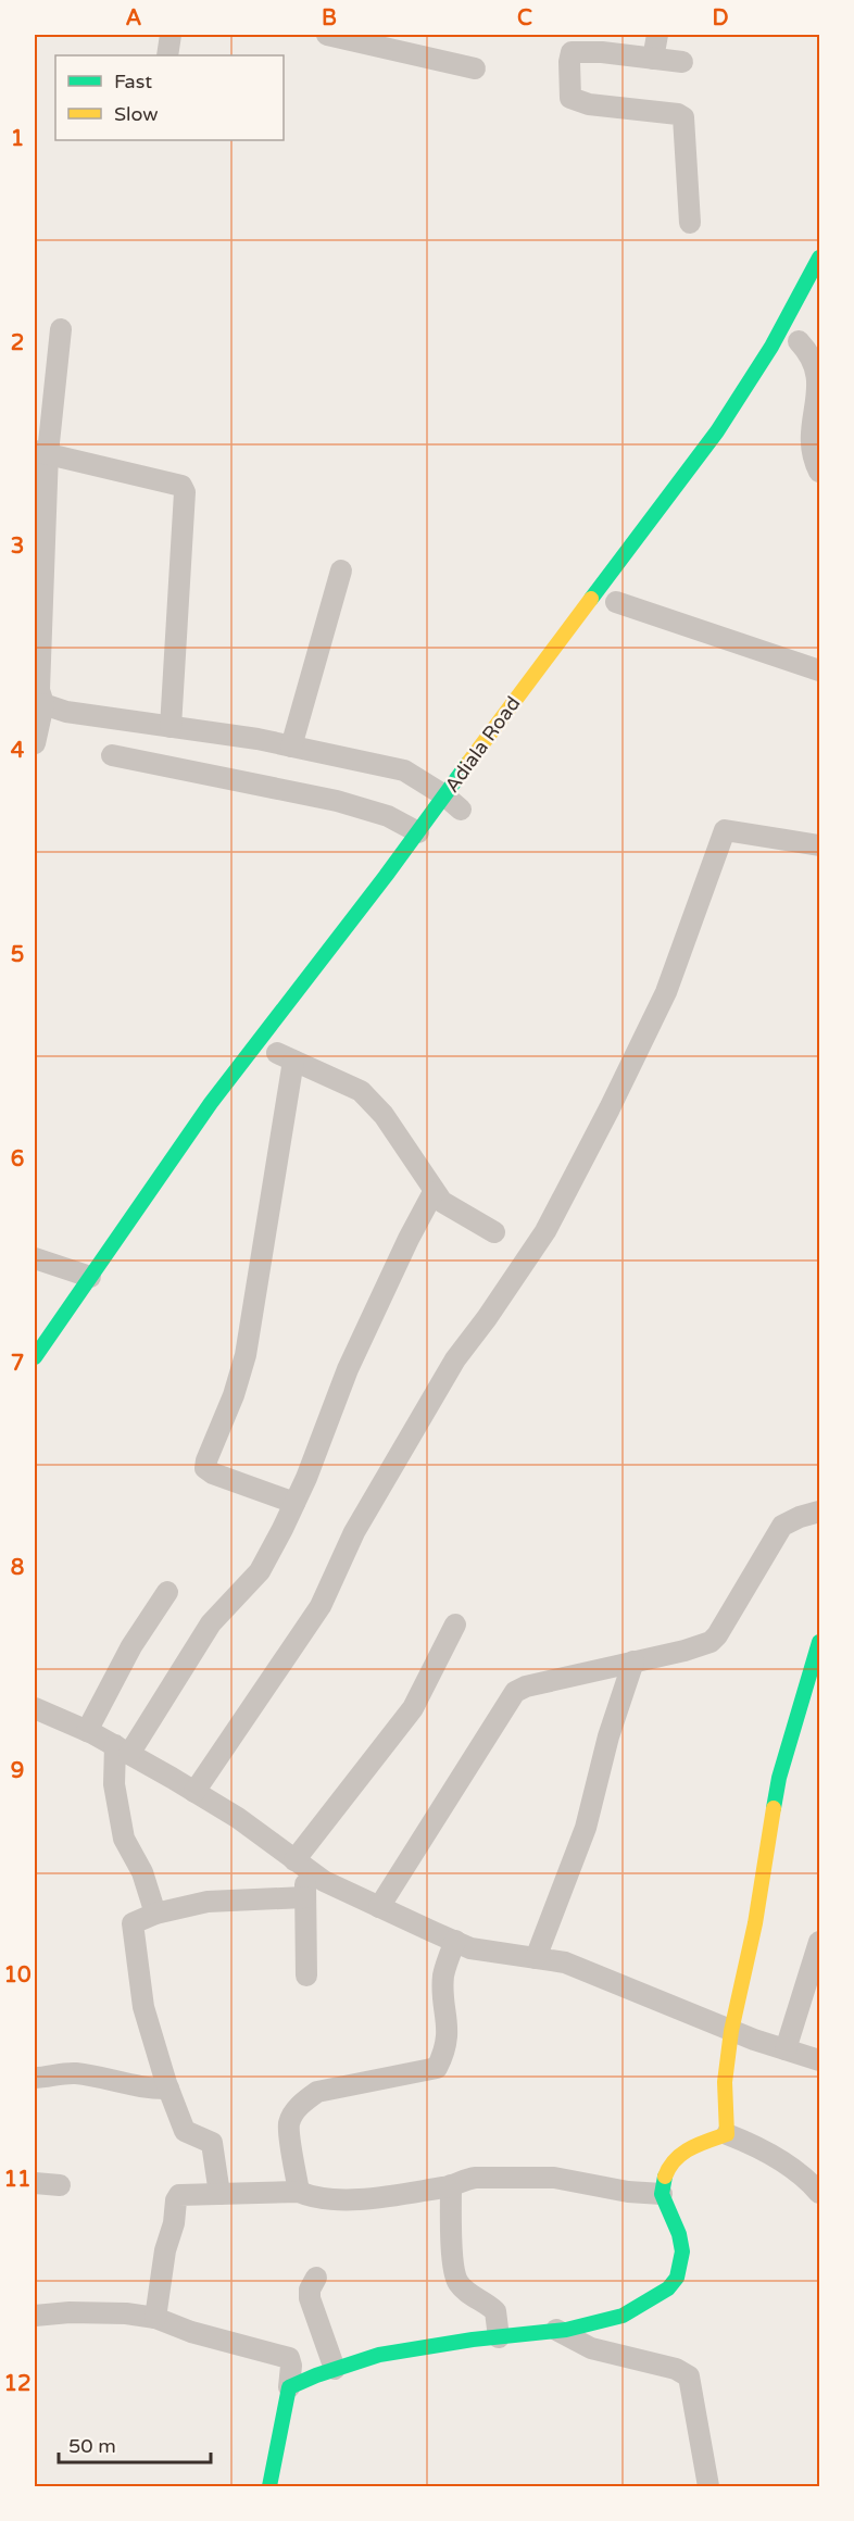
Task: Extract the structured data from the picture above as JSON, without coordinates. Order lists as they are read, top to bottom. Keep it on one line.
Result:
{"streets":{"main road":["Adiala Road"]},"legend":["Fast","Slow"],"scale_bar":"50 m","grid":{"columns":["A","B","C","D"],"rows":["1","2","3","4","5","6","7","8","9","10","11","12"]}}
